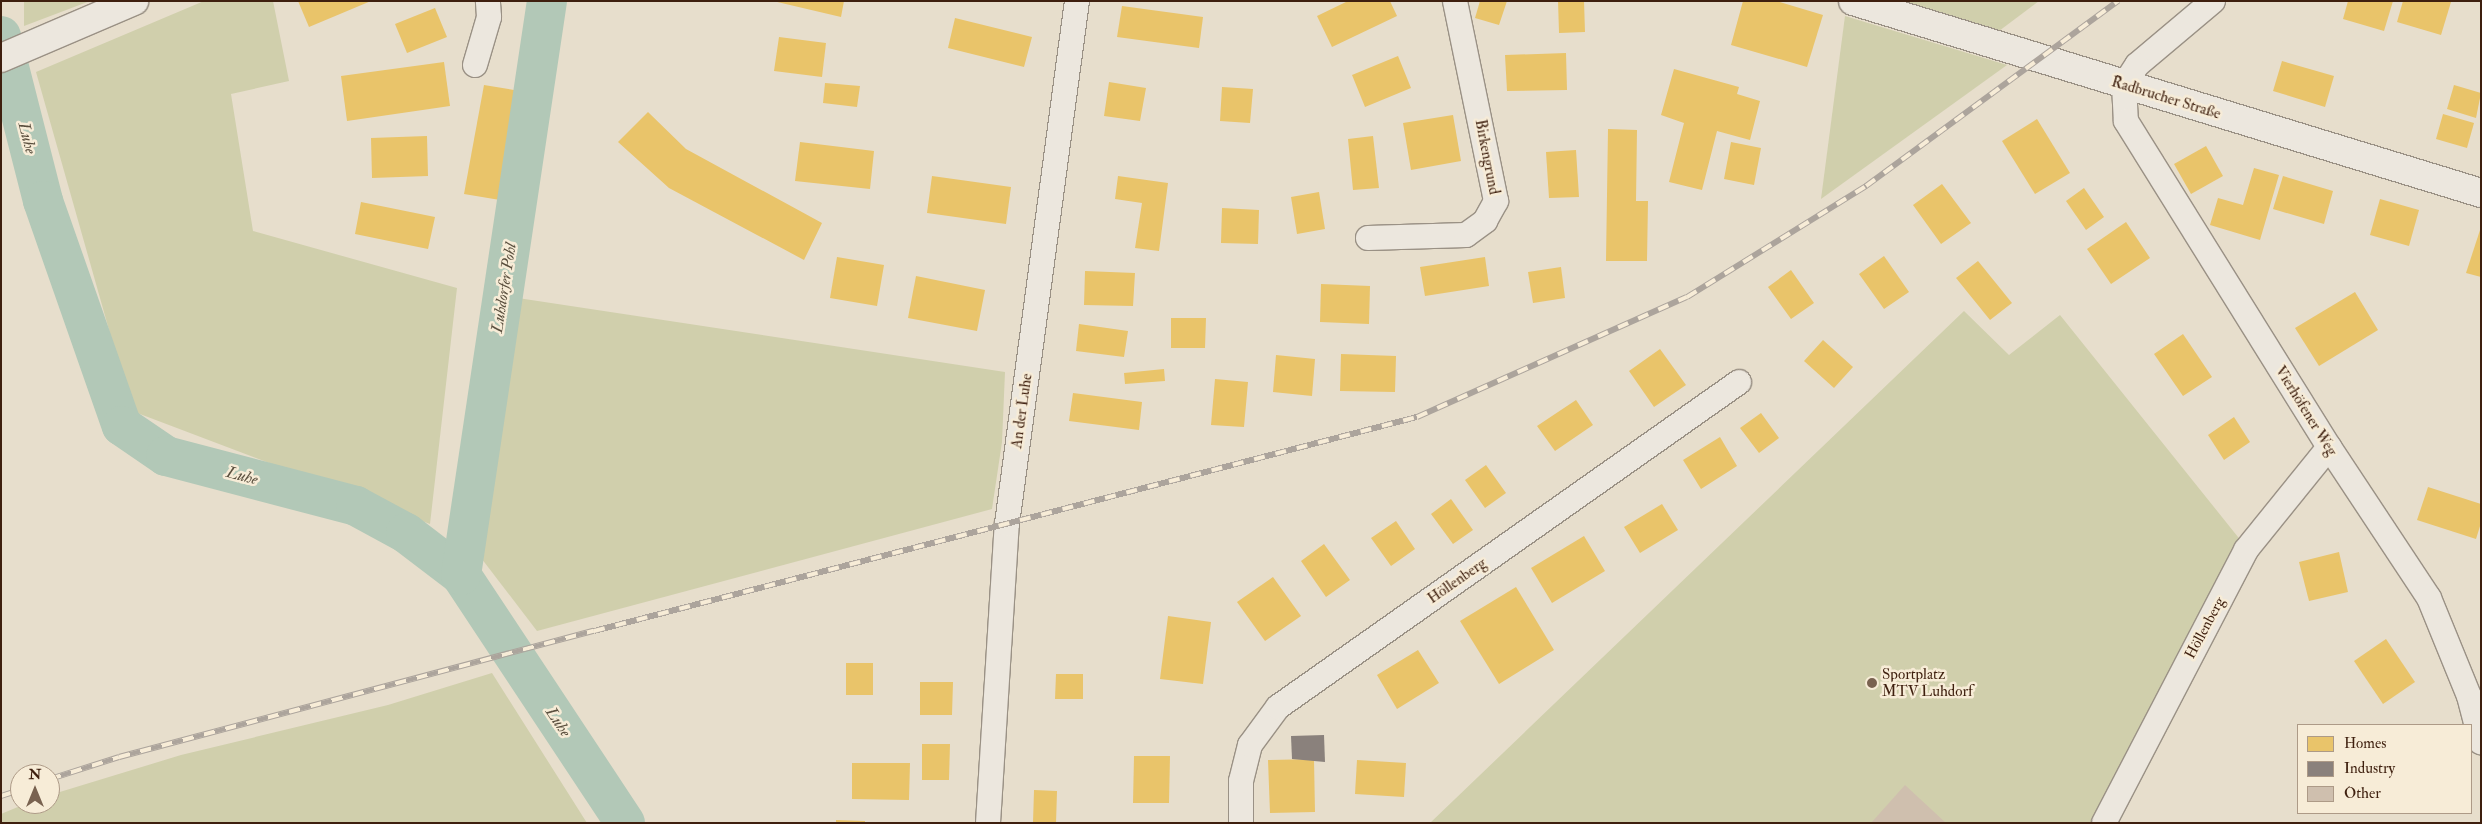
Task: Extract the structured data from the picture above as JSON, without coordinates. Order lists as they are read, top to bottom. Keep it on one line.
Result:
{"streets":{"street":["Radbrucher Straße","Birkengrund","An der Luhe","Vierhöfener Weg","Höllenberg"]},"crossings":[["Radbrucher Straße","Vierhöfener Weg"],["Vierhöfener Weg","Höllenberg"]],"water":["Luhe","Luhdorfer Pohl"],"places":["Sportplatz MTV Luhdorf"],"legend":["Homes","Industry","Other"],"north":"top"}
